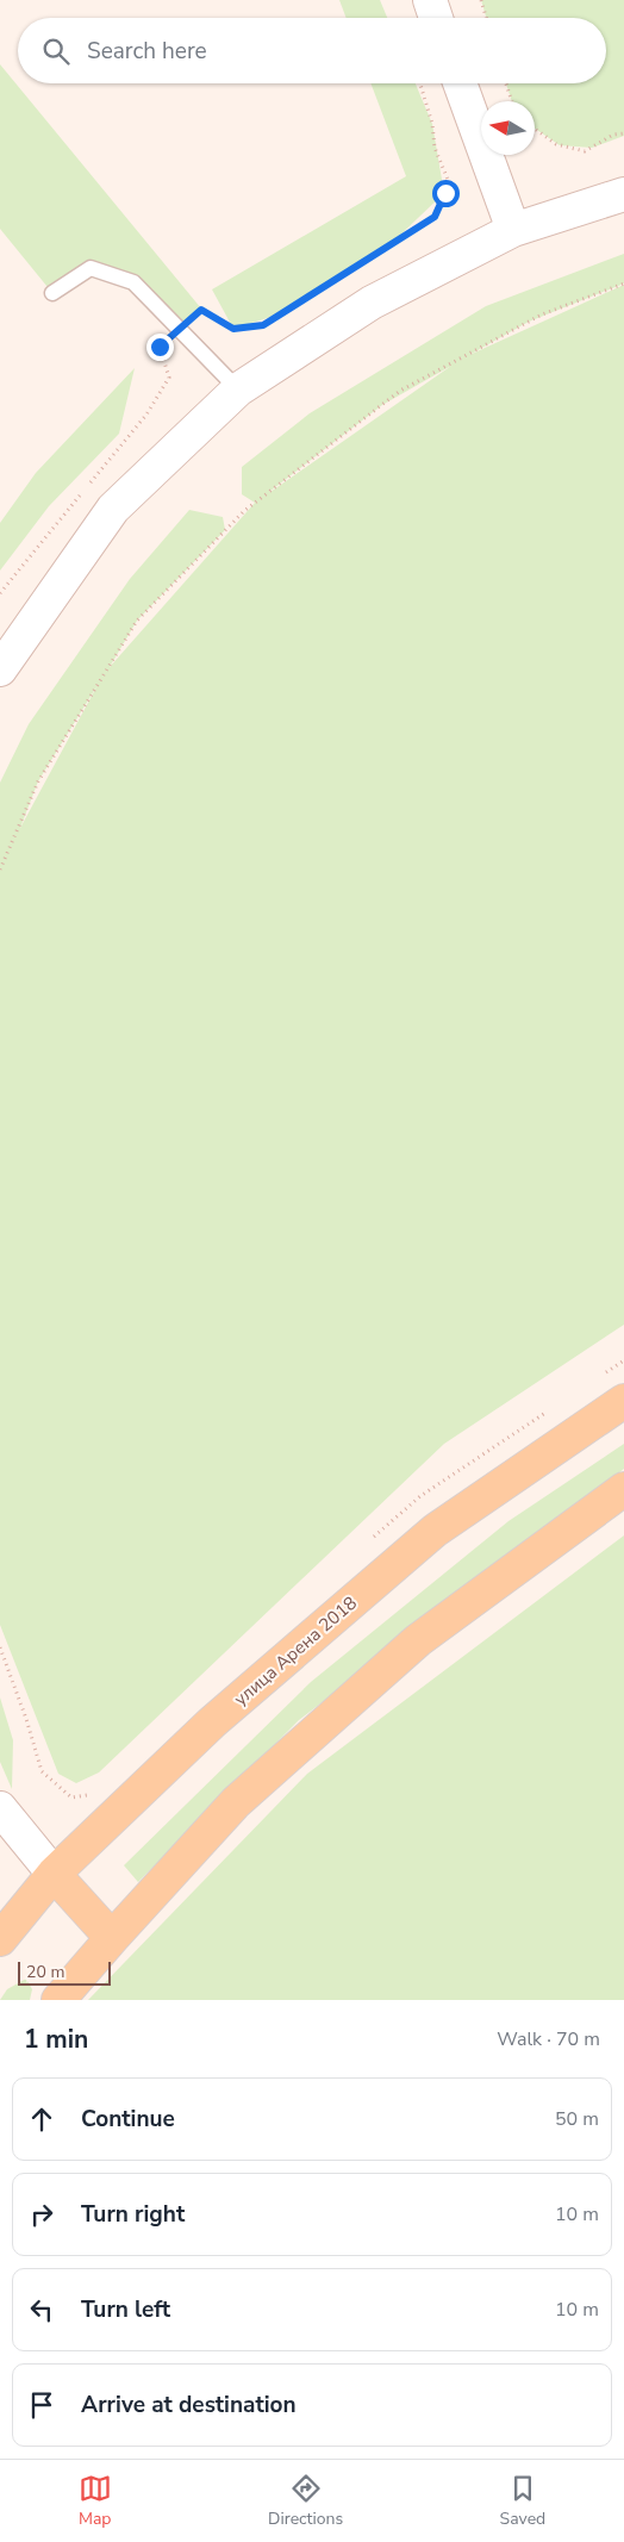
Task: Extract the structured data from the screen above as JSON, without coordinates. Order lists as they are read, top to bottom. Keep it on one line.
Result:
{"streets":{"main road":["улица Арена 2018"]},"scale_bar":"20 m","north":"left","page":{"search":"Search here","scale":"20 m","heading":["1 min","Walk · 70 m"],"list":[["Continue","50 m"],["Turn right","10 m"],["Turn left","10 m"],"Arrive at destination"],"nav":["Map","Directions","Saved"]}}
